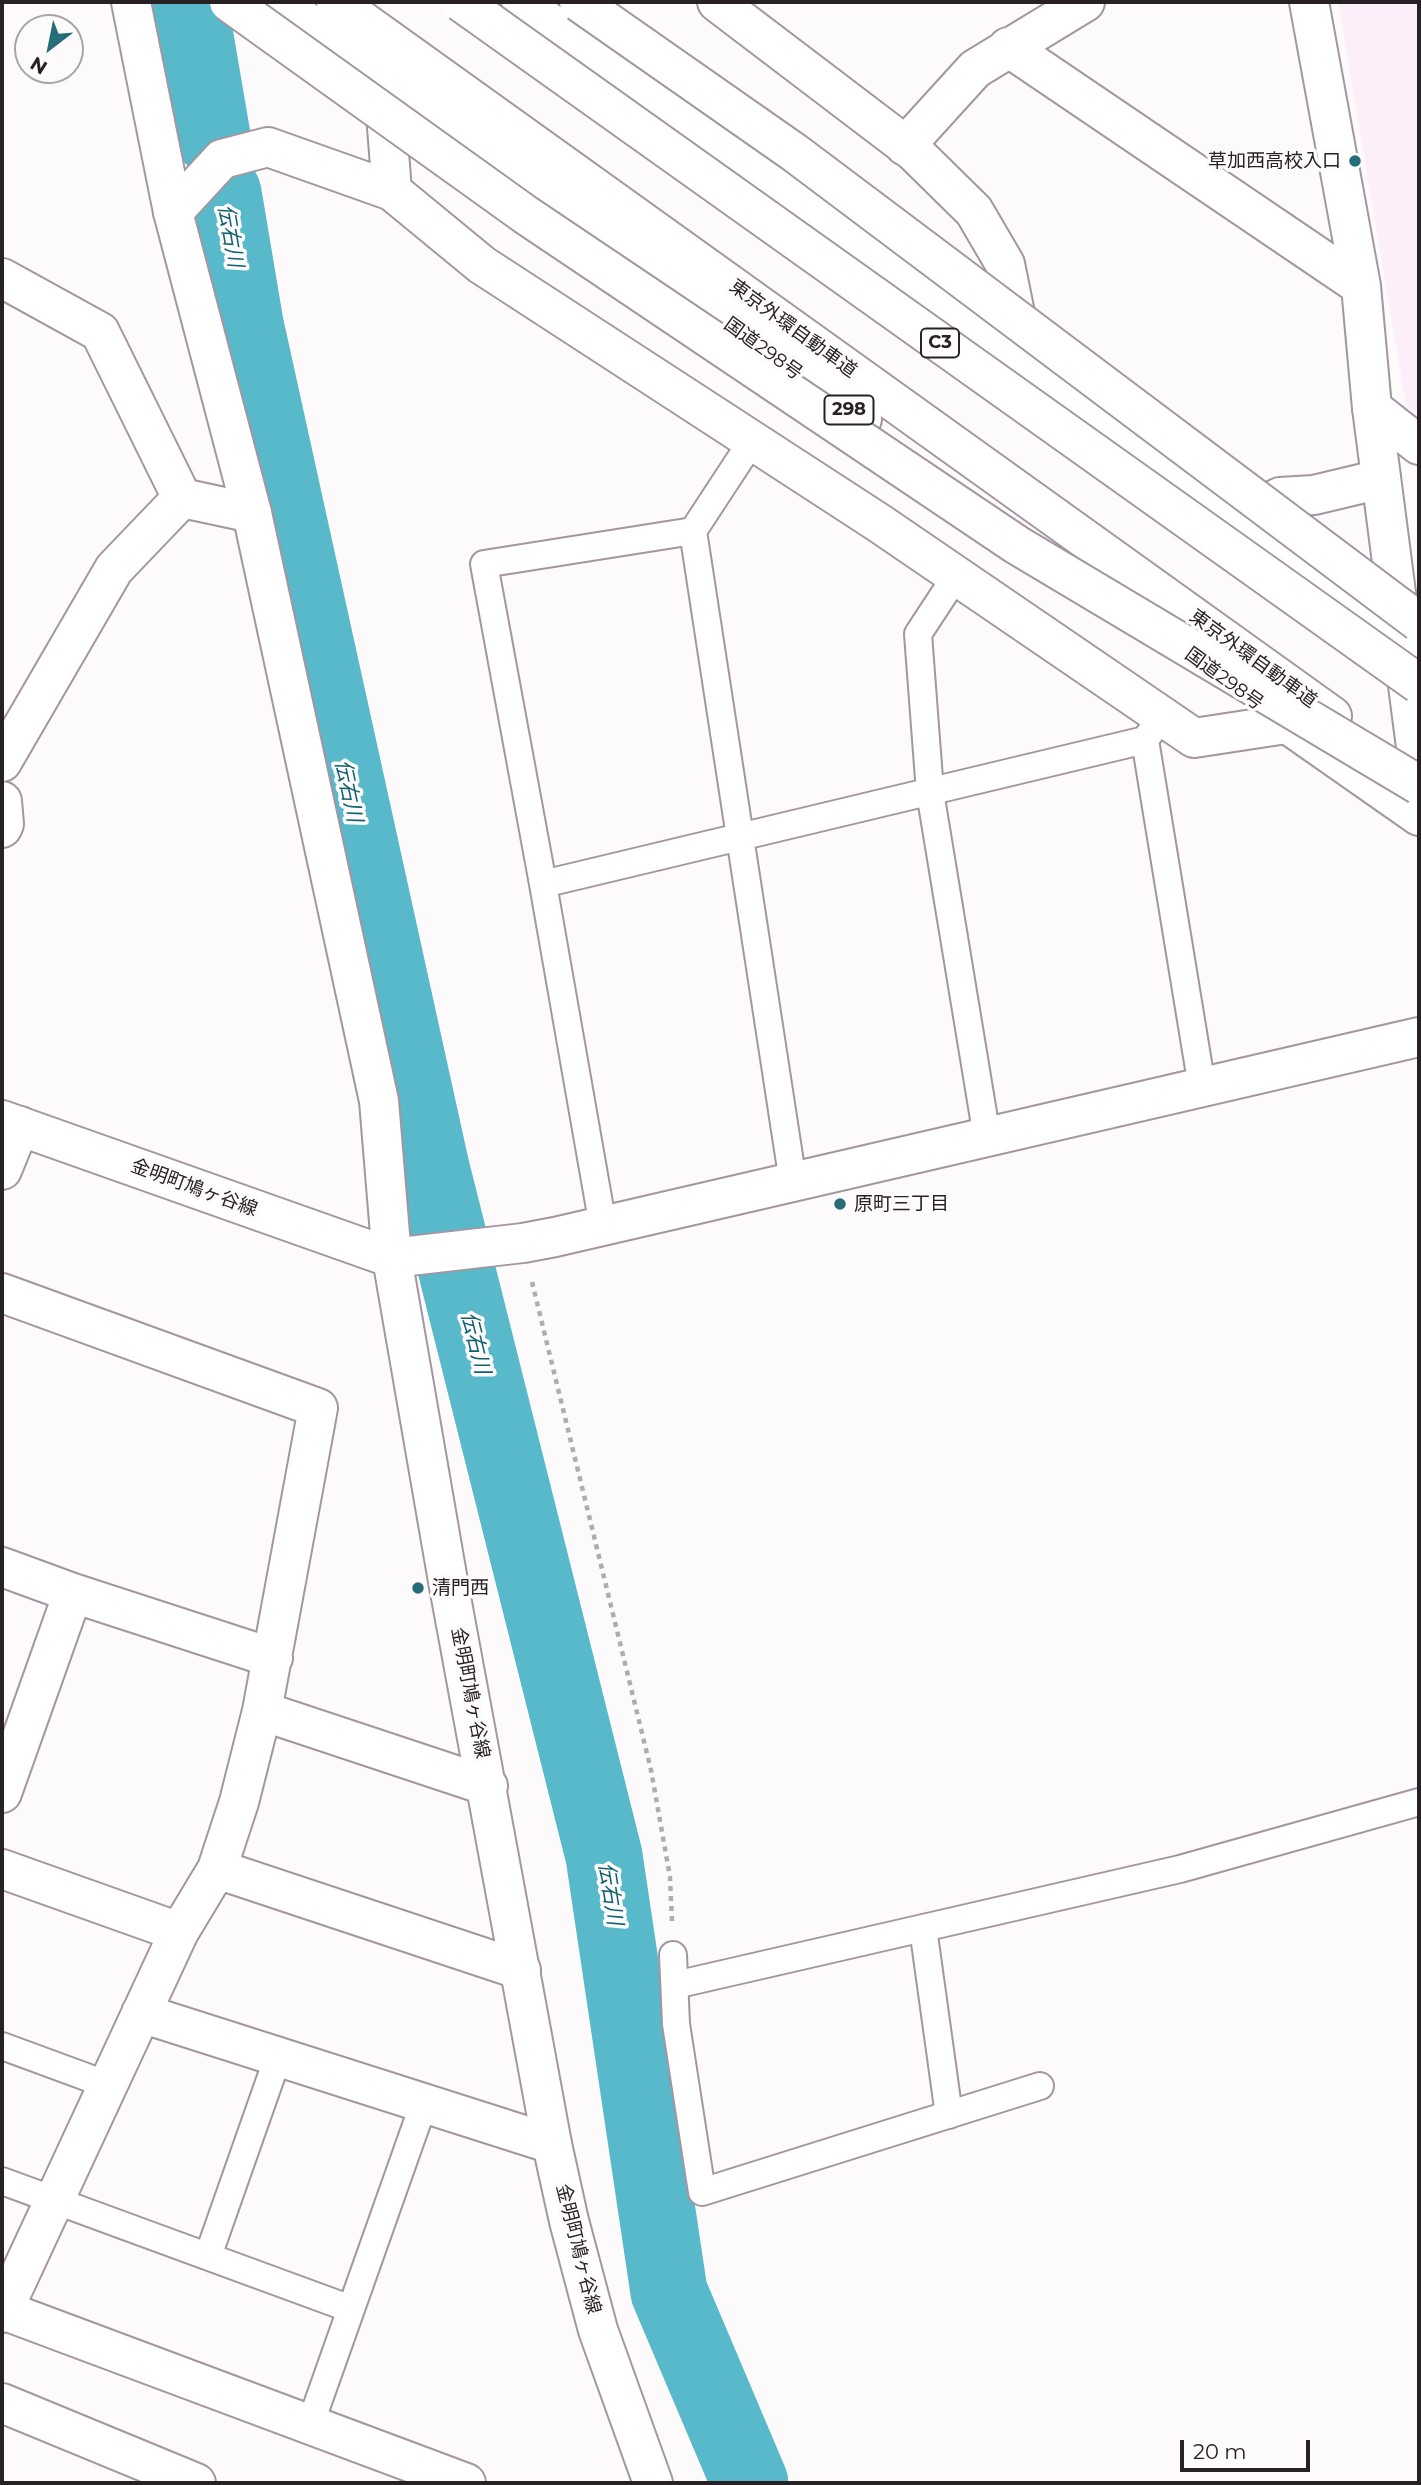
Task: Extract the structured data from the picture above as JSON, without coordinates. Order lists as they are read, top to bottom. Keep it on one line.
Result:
{"streets":{"main road":["東京外環自動車道","C3","国道298号","298","金明町鳩ヶ谷線"]},"water":["伝右川"],"places":["草加西高校入口","原町三丁目","清門西"],"scale_bar":"20 m","north":"bottom left"}
